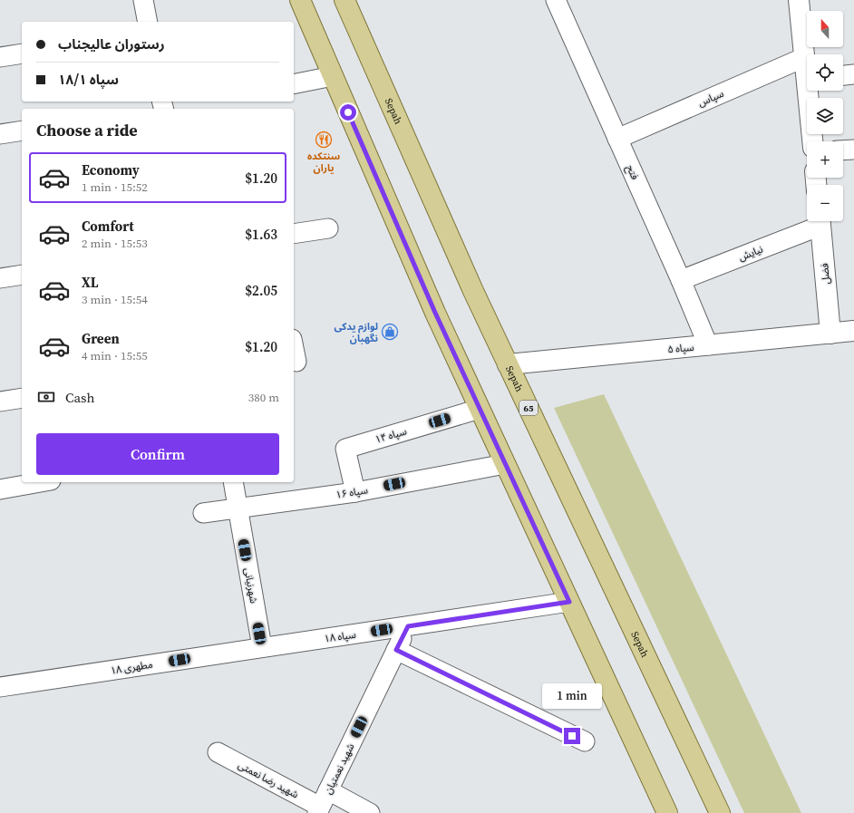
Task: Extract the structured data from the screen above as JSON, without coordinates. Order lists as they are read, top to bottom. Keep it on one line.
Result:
{"streets":{"main road":["Sepah","65"],"street":["سپاس","فتح","نیایش","فضل","سپاه ۵","سپاه ۱۴","سپاه ۱۶","شهرنیانی","سپاه ۱۸","مطهری ۱۸","شهید نعمتیان","شهید رضا نعمتی"]},"crossings":[["سپاس","فتح"],["Sepah","سپاه ۵"],["فتح","نیایش"],["فتح","سپاه ۵"],["فضل","سپاه ۵"],["سپاه ۱۴","سپاه ۱۶"],["سپاه ۱۶","شهرنیانی"],["شهرنیانی","سپاه ۱۸"],["شهرنیانی","مطهری ۱۸"],["سپاه ۱۸","مطهری ۱۸"],["سپاه ۱۸","شهید نعمتیان"],["شهید نعمتیان","شهید رضا نعمتی"]],"places":{"restaurant":["سنتکده یاران"],"shop":["لوازم یدکی نگهبان"]},"north":"top","page":{"map_buttons":["+","−"],"banner":["رستوران عالیجناب","سپاه ۱۸/۱"],"heading":"Choose a ride","list":[{"name":"Economy","note":"1 min · 15:52","value":"$1.20"},{"name":"Comfort","note":"2 min · 15:53","value":"$1.63"},{"name":"XL","note":"3 min · 15:54","value":"$2.05"},{"name":"Green","note":"4 min · 15:55","value":"$1.20"}],"pay":["Cash","380 m"],"buttons":"Confirm","bubble":"1 min"}}
